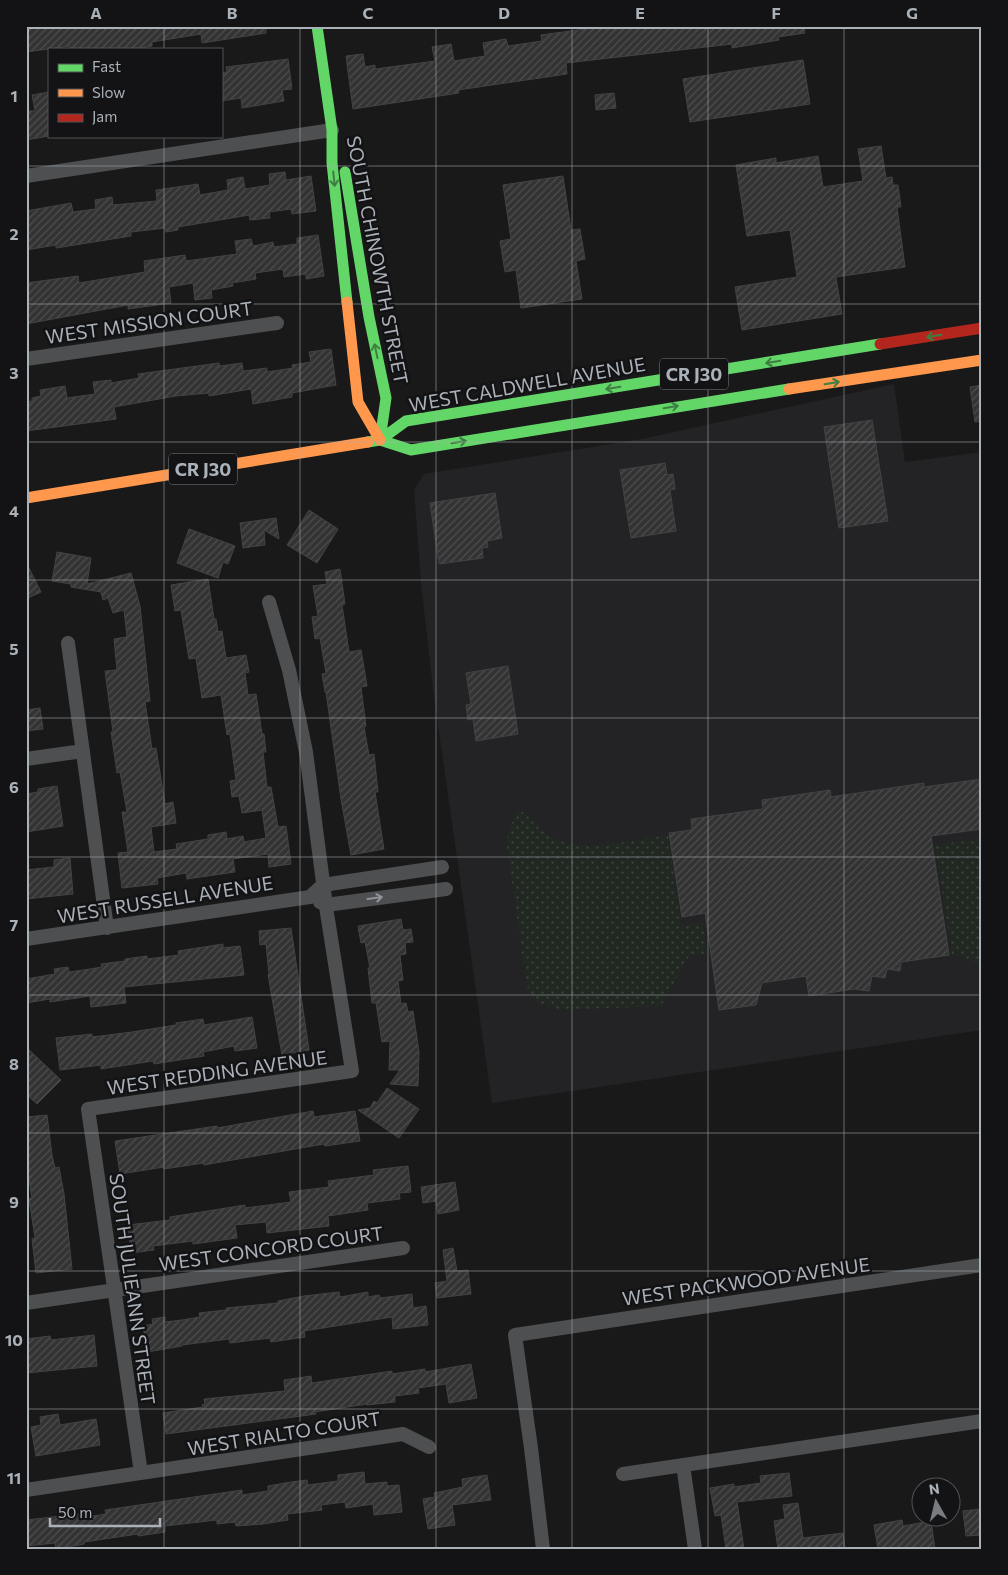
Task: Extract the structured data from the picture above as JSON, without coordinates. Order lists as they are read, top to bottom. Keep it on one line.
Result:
{"streets":{"main road":["SOUTH CHINOWTH STREET","CR J30","WEST CALDWELL AVENUE"],"street":["WEST MISSION COURT","WEST RUSSELL AVENUE","WEST REDDING AVENUE","WEST CONCORD COURT","WEST PACKWOOD AVENUE","SOUTH JULIEANN STREET","WEST RIALTO COURT"]},"crossings":[["SOUTH CHINOWTH STREET","WEST CALDWELL AVENUE"],["WEST RUSSELL AVENUE","WEST REDDING AVENUE"],["WEST REDDING AVENUE","SOUTH JULIEANN STREET"],["WEST CONCORD COURT","SOUTH JULIEANN STREET"],["SOUTH JULIEANN STREET","WEST RIALTO COURT"]],"legend":["Fast","Slow","Jam"],"scale_bar":"50 m","north":"top","grid":{"columns":["A","B","C","D","E","F","G"],"rows":["1","2","3","4","5","6","7","8","9","10","11"]}}
